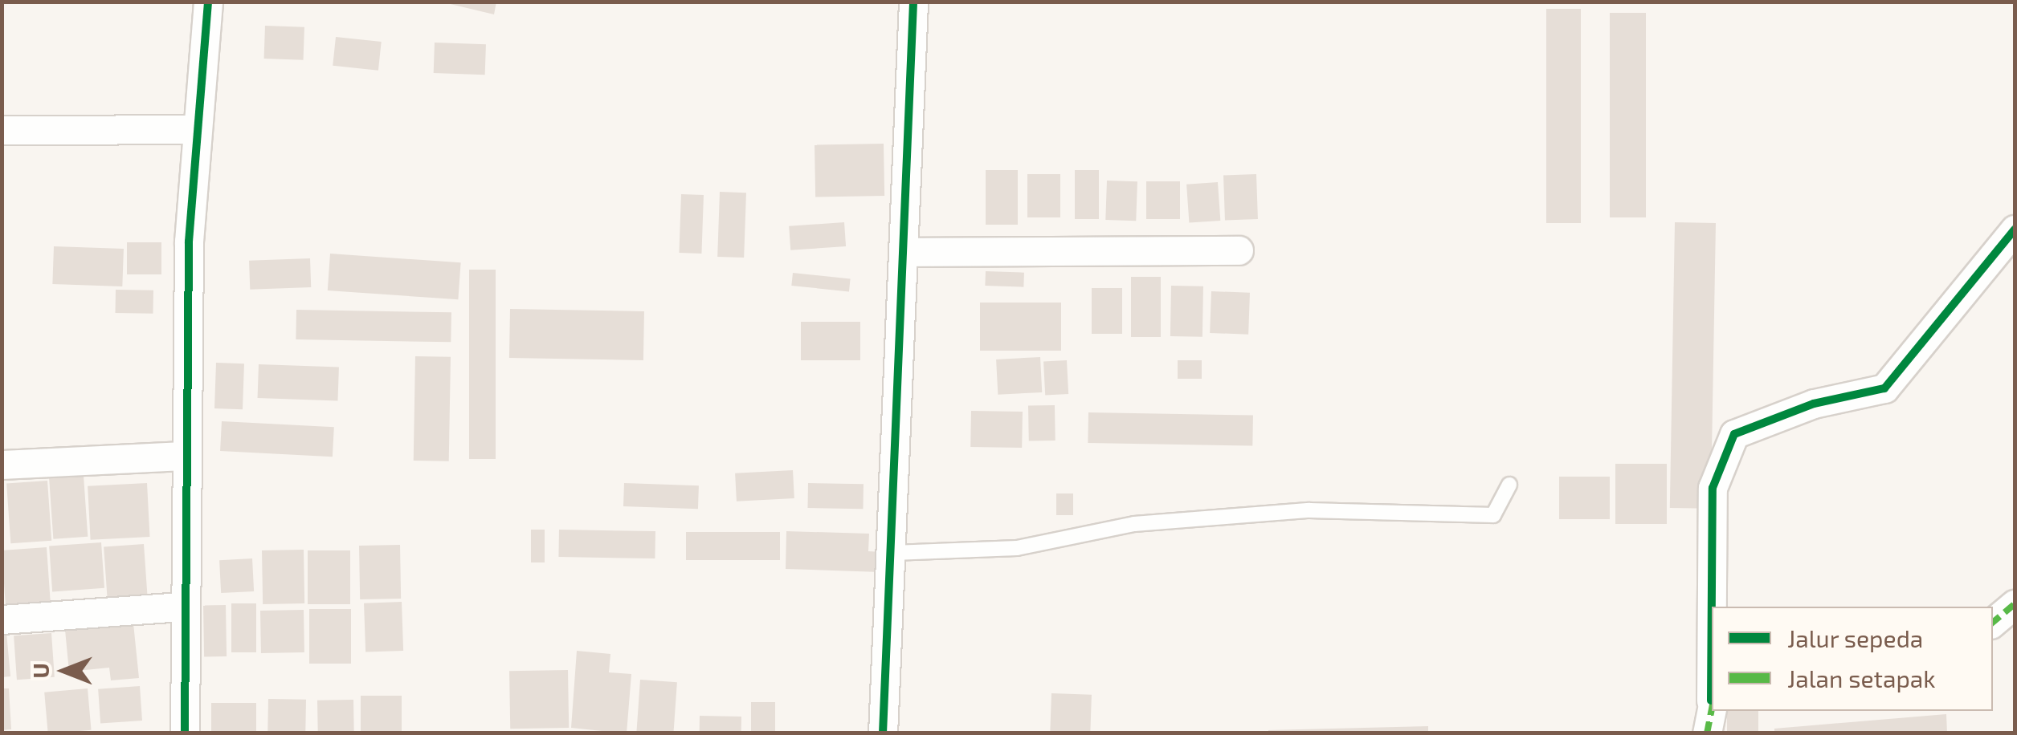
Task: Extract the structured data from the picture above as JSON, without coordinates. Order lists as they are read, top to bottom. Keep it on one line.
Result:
{"legend":["Jalur sepeda","Jalan setapak"],"north":"left"}
